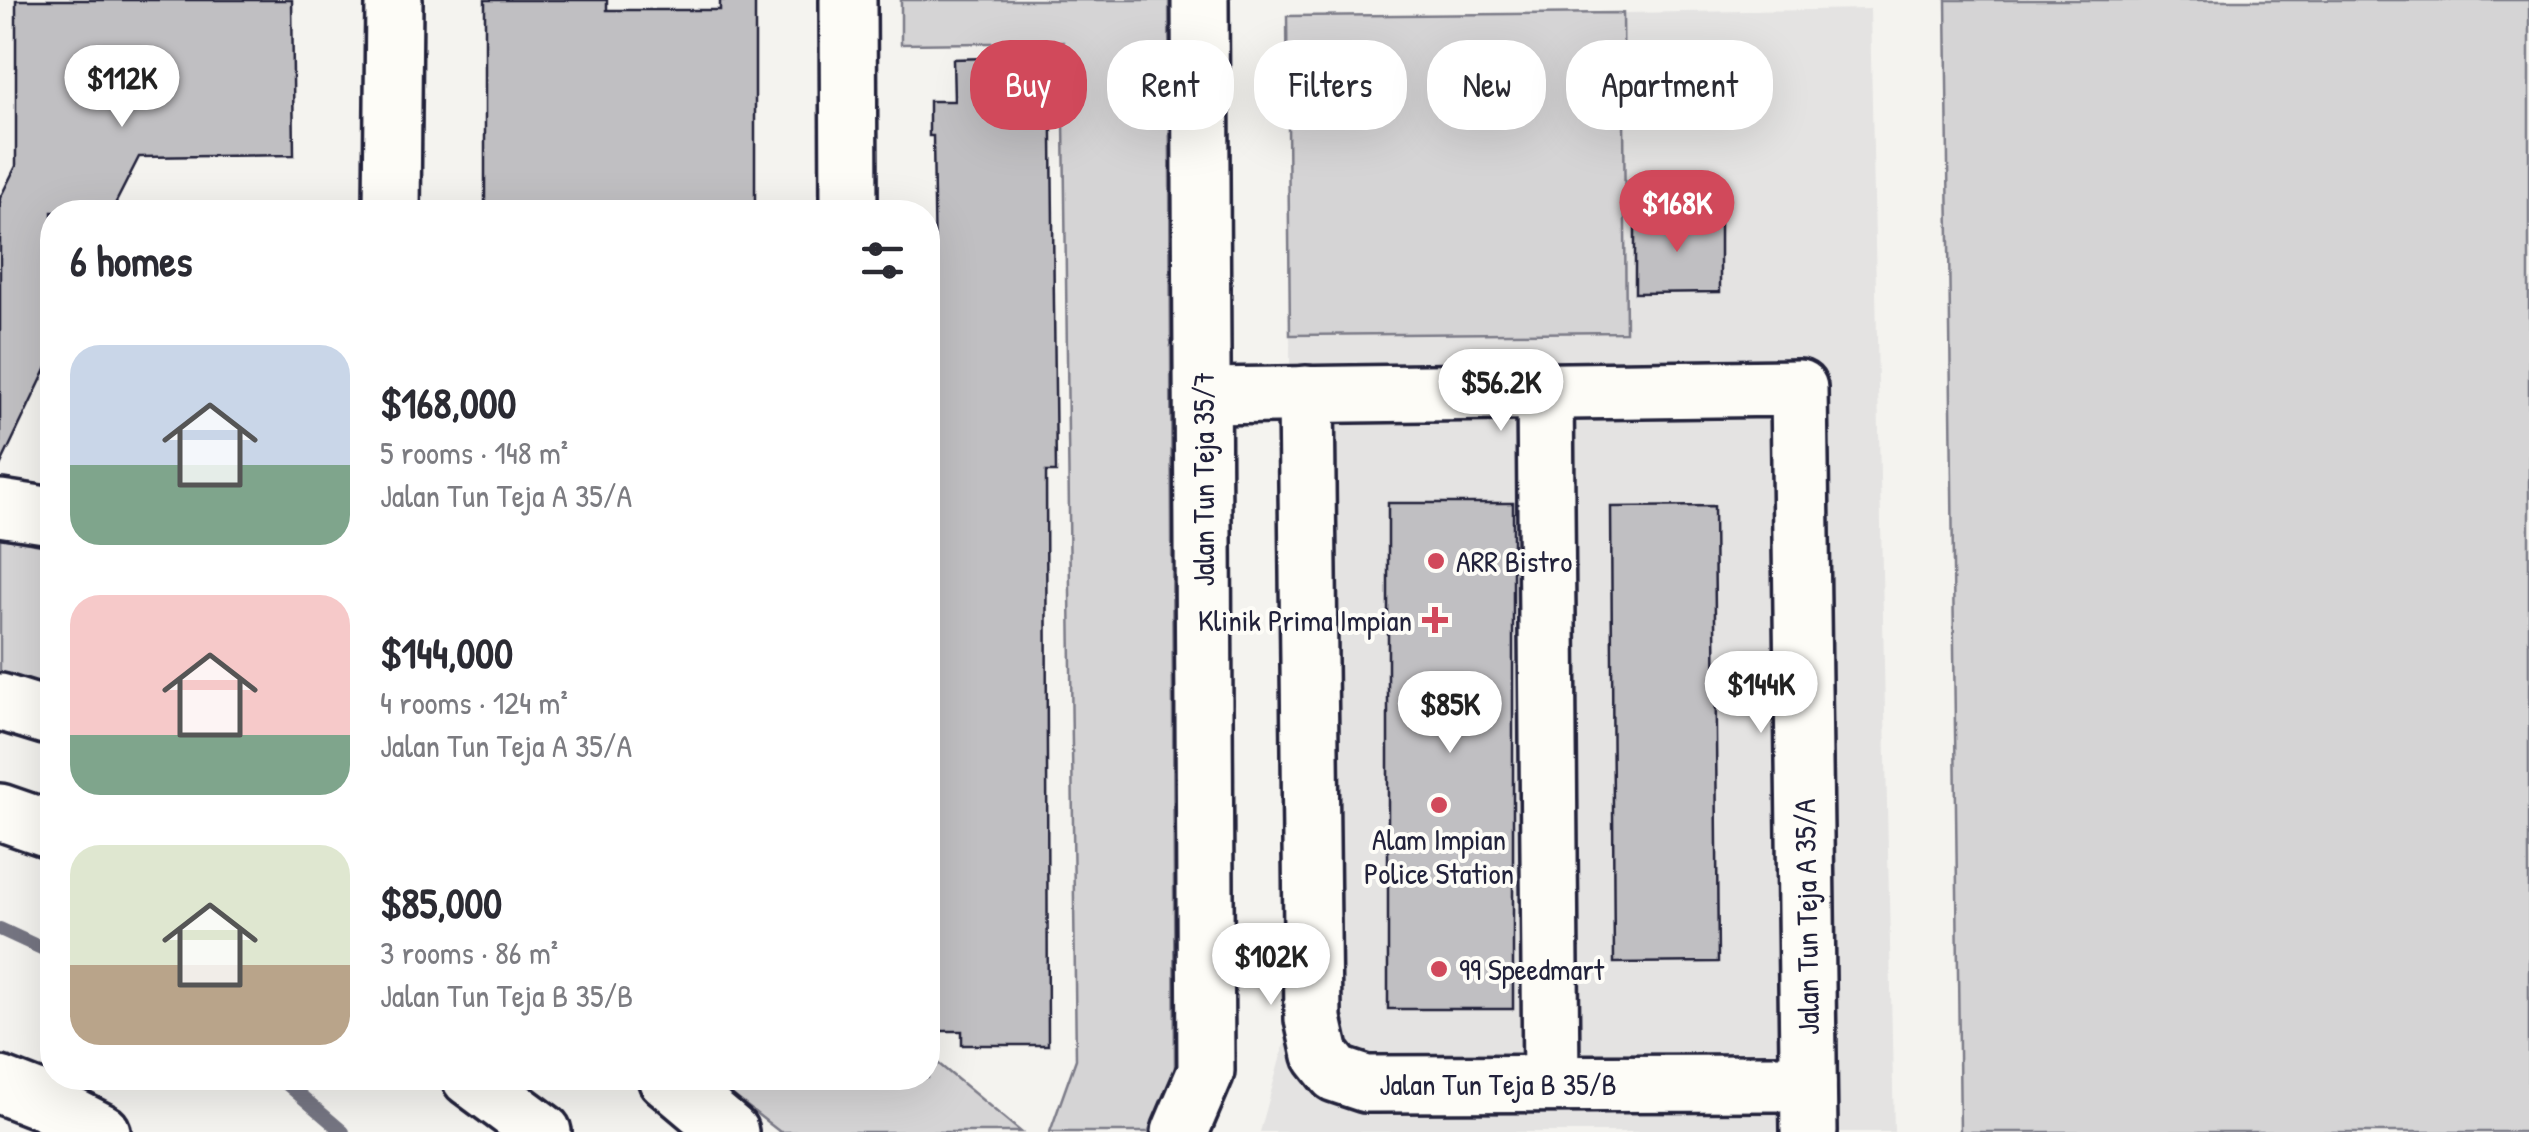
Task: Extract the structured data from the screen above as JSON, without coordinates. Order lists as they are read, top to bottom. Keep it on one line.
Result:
{"streets":{"street":["Jalan Tun Teja 35/7","Jalan Tun Teja A 35/A","Jalan Tun Teja B 35/B"]},"crossings":[["Jalan Tun Teja 35/7","Jalan Tun Teja A 35/A"],["Jalan Tun Teja A 35/A","Jalan Tun Teja B 35/B"]],"places":{"other":["ARR Bistro","Alam Impian Police Station","99 Speedmart"],"health":["Klinik Prima Impian"]},"page":{"chip":["Buy","Rent","Filters","New","Apartment"],"price":["$112K","$168K","$56.2K","$144K","$85K","$102K"],"heading":"6 homes","list":[{"name":"$168,000","note":"5 rooms · 148 m² · Jalan Tun Teja A 35/A"},{"name":"$144,000","note":"4 rooms · 124 m² · Jalan Tun Teja A 35/A"},{"name":"$85,000","note":"3 rooms · 86 m² · Jalan Tun Teja B 35/B"}]}}
